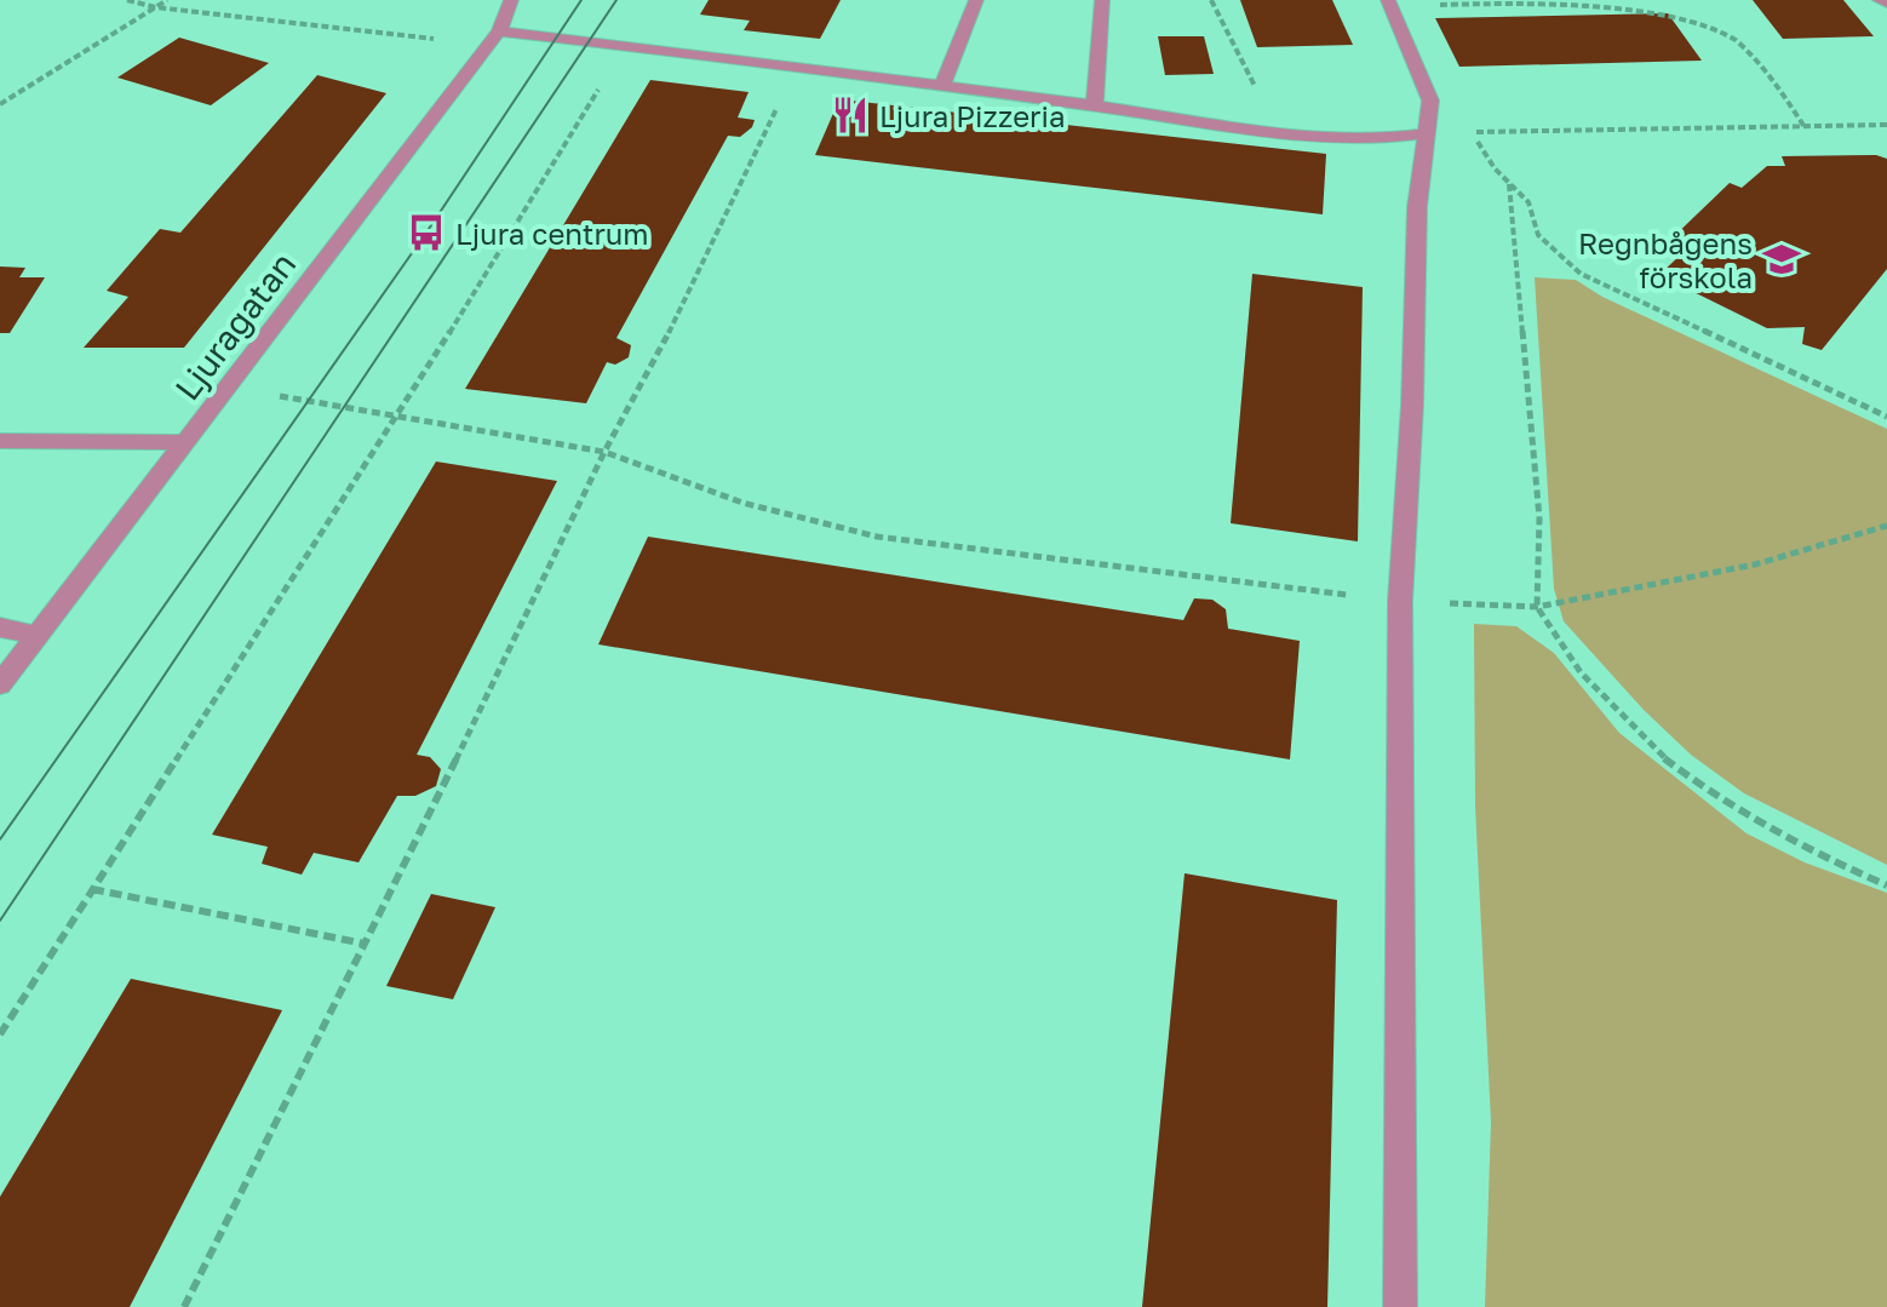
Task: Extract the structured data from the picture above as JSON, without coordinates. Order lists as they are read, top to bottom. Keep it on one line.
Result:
{"streets":{"street":["Ljuragatan"]},"places":{"restaurant":["Ljura Pizzeria"],"bus stop":["Ljura centrum"],"school or university":["Regnbågens förskola"]}}
